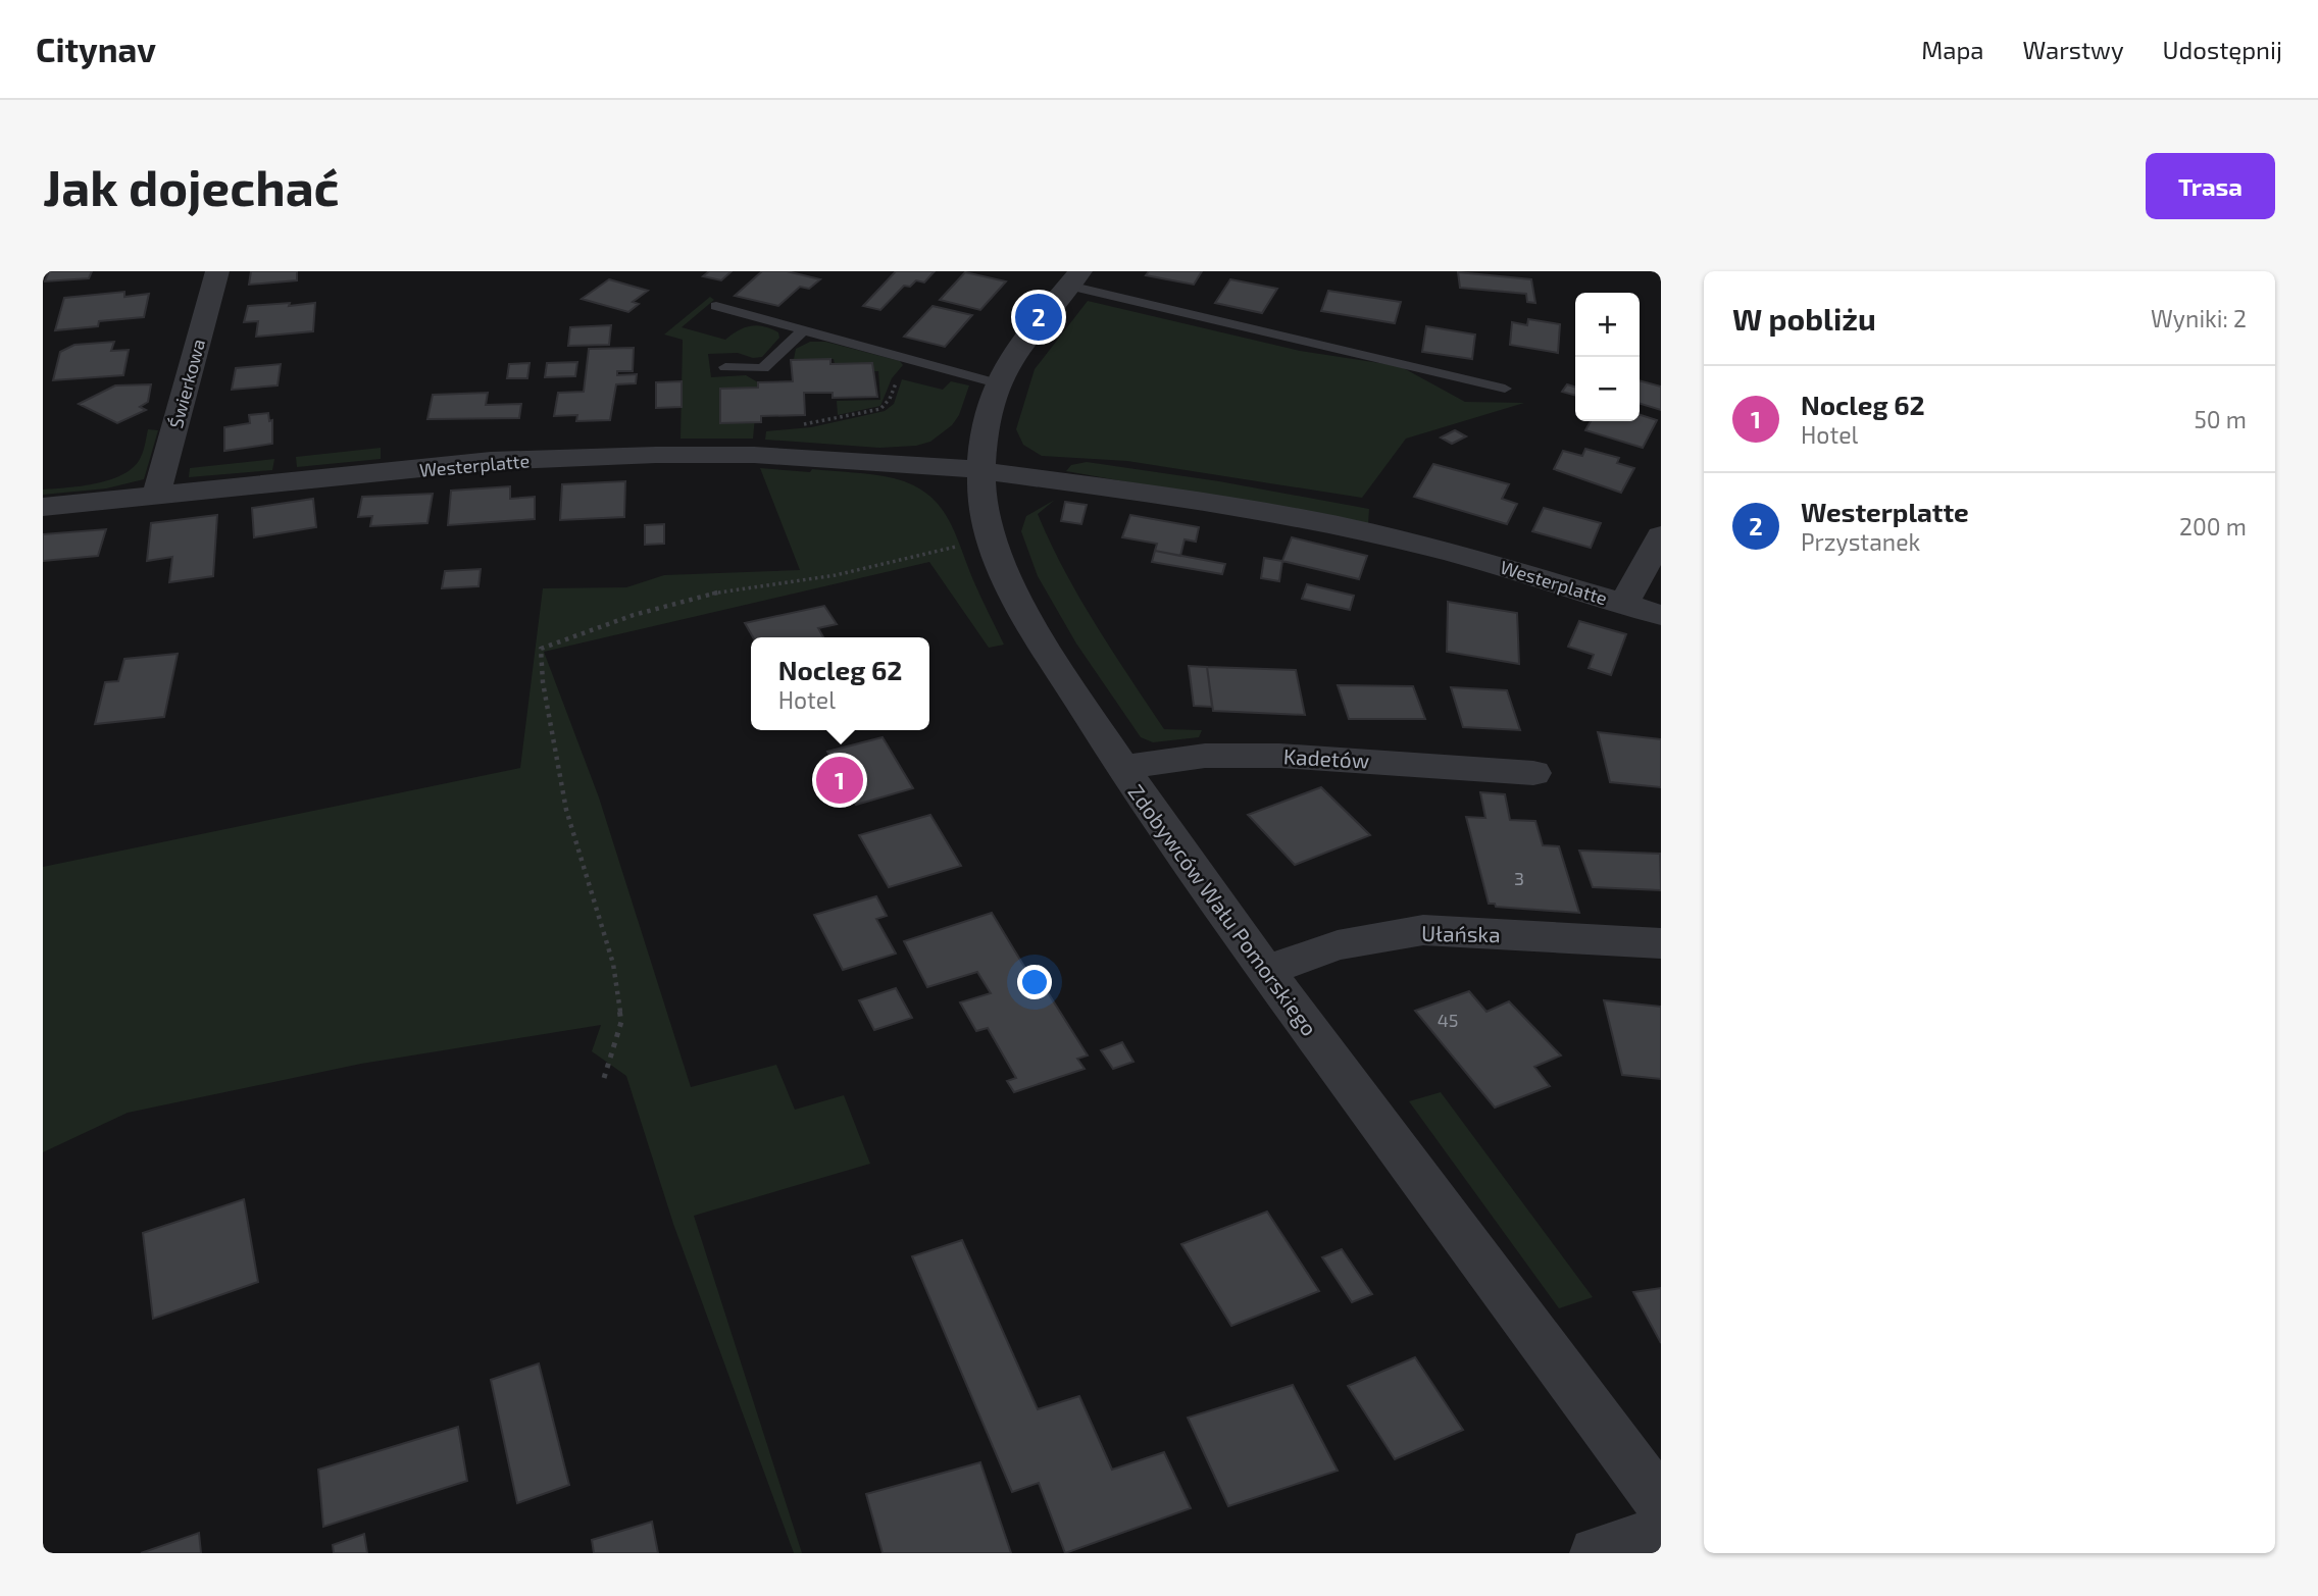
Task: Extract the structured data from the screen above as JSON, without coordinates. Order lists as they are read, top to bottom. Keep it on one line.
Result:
{"streets":{"street":["Świerkowa","Westerplatte","Kadetów","Zdobywców Wału Pomorskiego","Ułańska"]},"crossings":[["Świerkowa","Westerplatte"],["Westerplatte","Zdobywców Wału Pomorskiego"],["Kadetów","Zdobywców Wału Pomorskiego"],["Zdobywców Wału Pomorskiego","Ułańska"]],"house_numbers":["3","45"],"page":{"header":"Citynav","nav":["Mapa","Warstwy","Udostępnij"],"buttons":"Trasa","title":"Jak dojechać","heading":["W pobliżu","Wyniki: 2"],"pins":["2","1"],"map_buttons":["+","−"],"list":[{"mark":"1","name":"Nocleg 62","note":"Hotel","value":"50 m"},{"mark":"2","name":"Westerplatte","note":"Przystanek","value":"200 m"}],"popup":["Nocleg 62","Hotel"]}}
